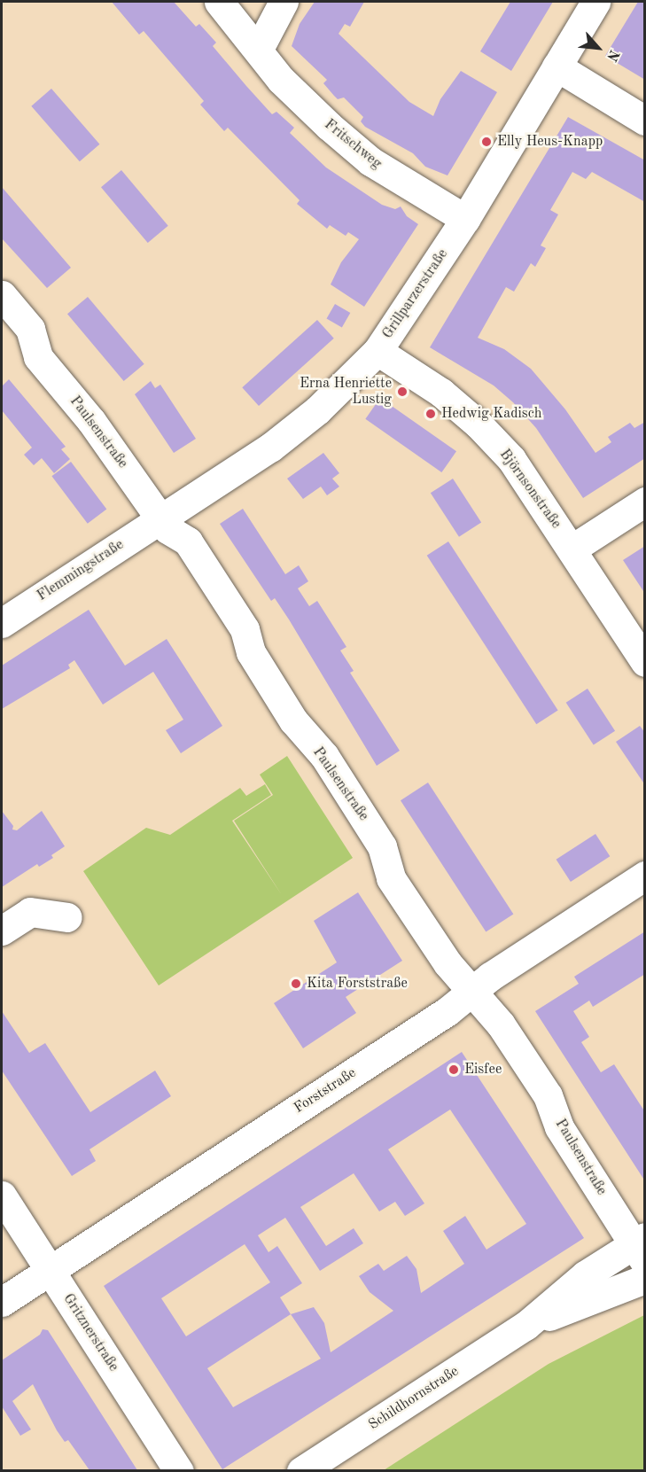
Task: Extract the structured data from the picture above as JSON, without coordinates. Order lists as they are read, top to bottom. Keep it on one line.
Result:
{"streets":{"street":["Fritschweg","Grillparzerstraße","Paulsenstraße","Björnsonstraße","Flemmingstraße","Forststraße","Gritznerstraße","Schildhornstraße"]},"crossings":[["Fritschweg","Grillparzerstraße"],["Grillparzerstraße","Paulsenstraße"],["Grillparzerstraße","Björnsonstraße"],["Grillparzerstraße","Flemmingstraße"],["Paulsenstraße","Flemmingstraße"],["Paulsenstraße","Forststraße"],["Paulsenstraße","Schildhornstraße"],["Forststraße","Gritznerstraße"]],"places":["Elly Heus-Knapp","Erna Henriette Lustig","Hedwig Kadisch","Kita Forststraße","Eisfee"],"north":"bottom right"}
